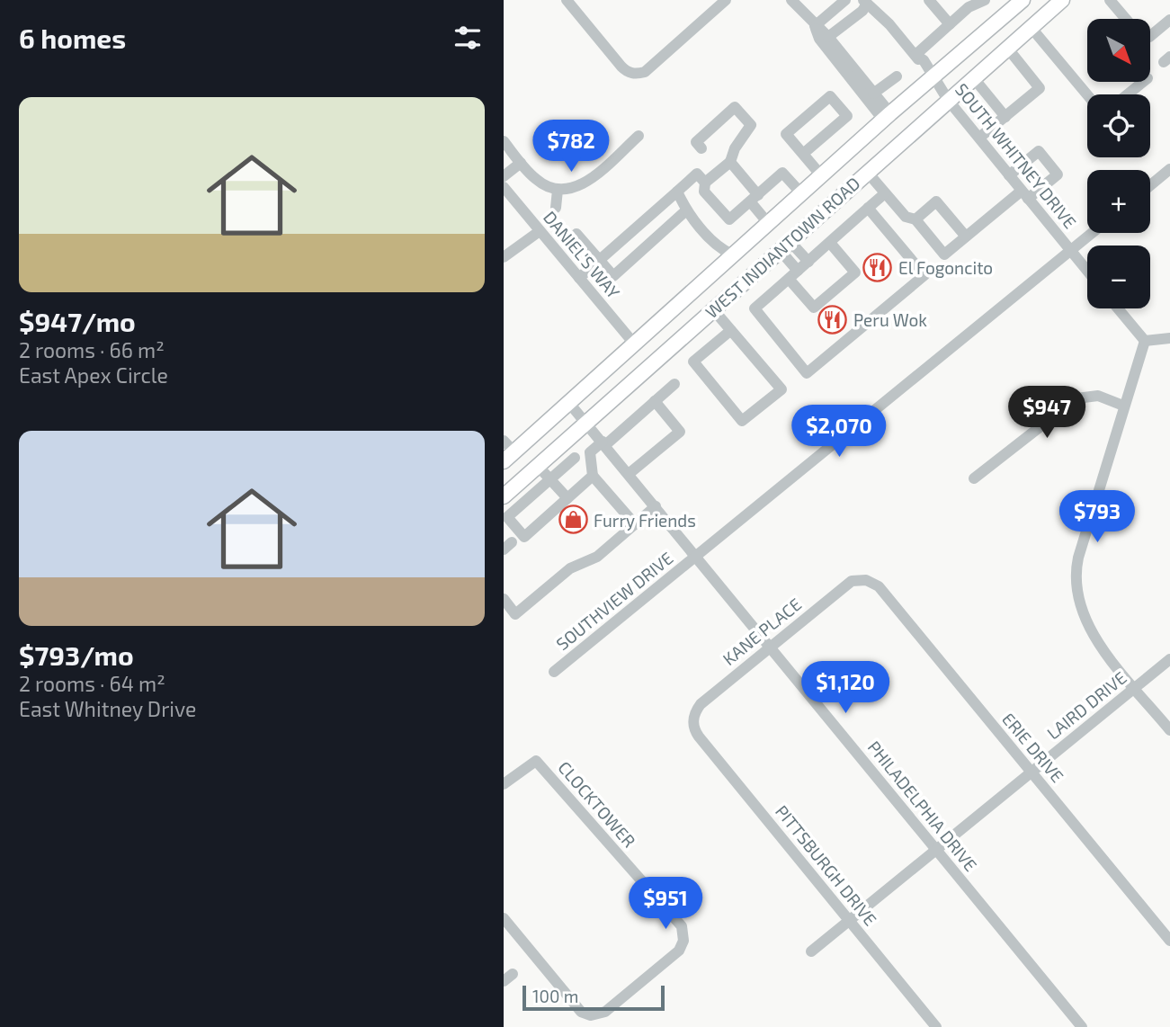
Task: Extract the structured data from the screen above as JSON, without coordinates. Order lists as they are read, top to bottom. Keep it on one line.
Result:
{"streets":{"main road":["WEST INDIANTOWN ROAD"],"street":["SOUTH WHITNEY DRIVE","DANIEL'S WAY","SOUTHVIEW DRIVE","KANE PLACE","LAIRD DRIVE","ERIE DRIVE","CLOCKTOWER","PHILADELPHIA DRIVE","PITTSBURGH DRIVE"]},"crossings":[["SOUTH WHITNEY DRIVE","WEST INDIANTOWN ROAD"],["SOUTH WHITNEY DRIVE","SOUTHVIEW DRIVE"],["WEST INDIANTOWN ROAD","DANIEL'S WAY"],["WEST INDIANTOWN ROAD","PHILADELPHIA DRIVE"],["SOUTHVIEW DRIVE","PHILADELPHIA DRIVE"],["KANE PLACE","ERIE DRIVE"],["KANE PLACE","PHILADELPHIA DRIVE"],["KANE PLACE","PITTSBURGH DRIVE"],["LAIRD DRIVE","ERIE DRIVE"],["LAIRD DRIVE","PHILADELPHIA DRIVE"],["LAIRD DRIVE","PITTSBURGH DRIVE"]],"places":{"restaurant":["El Fogoncito","Peru Wok"],"shop":["Furry Friends"]},"scale_bar":"100 m","north":"bottom right","page":{"heading":"6 homes","map_buttons":["+","−"],"list":[{"name":"$947/mo","note":"2 rooms · 66 m² · East Apex Circle"},{"name":"$793/mo","note":"2 rooms · 64 m² · East Whitney Drive"}],"price":["$782","$947","$2,070","$793","$1,120","$951"],"scale":"100 m"}}
